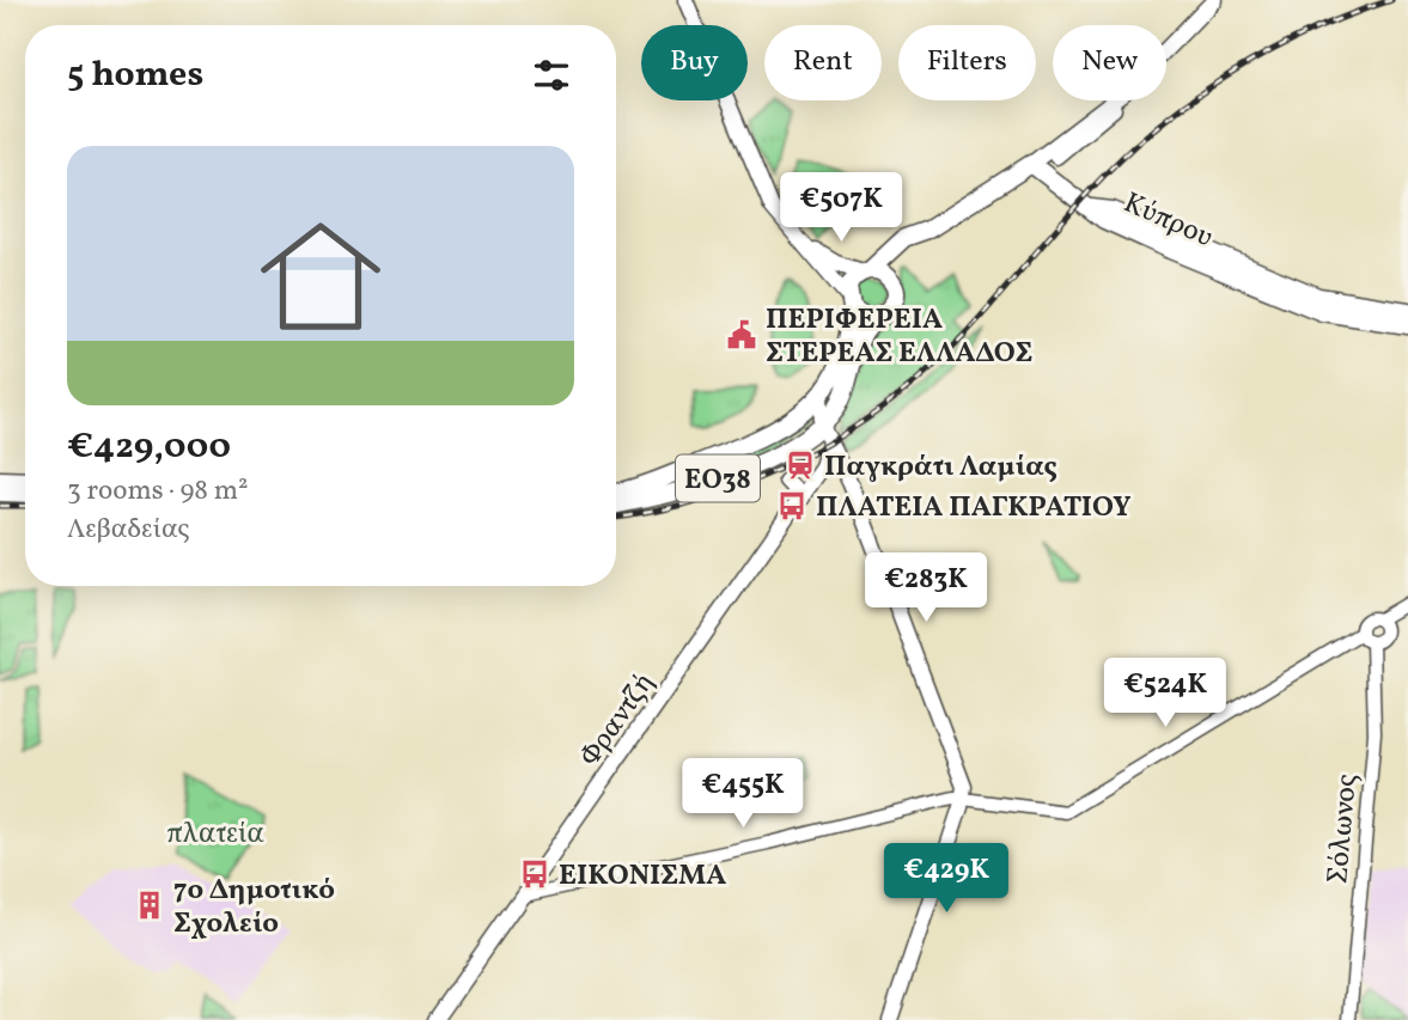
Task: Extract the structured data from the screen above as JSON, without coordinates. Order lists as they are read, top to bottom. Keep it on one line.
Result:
{"streets":{"main road":["Κύπρου","ΕΟ38","Φραντζή"],"street":["Σόλωνος"]},"crossings":[["ΕΟ38","Φραντζή"]],"parks":["πλατεία"],"places":{"public building":["ΠΕΡΙΦΕΡΕΙΑ ΣΤΕΡΕΑΣ ΕΛΛΑΔΟΣ"],"station":["Παγκράτι Λαμίας"],"bus stop":["ΠΛΑΤΕΙΑ ΠΑΓΚΡΑΤΙΟΥ","ΕΙΚΟΝΙΣΜΑ"],"building":["7ο Δημοτικό Σχολείο"]},"page":{"chip":["Buy","Rent","Filters","New"],"heading":"5 homes","list":[{"name":"€429,000","note":"3 rooms · 98 m² · Λεβαδείας"}],"price":["€507K","€283K","€524K","€455K","€429K"]}}
